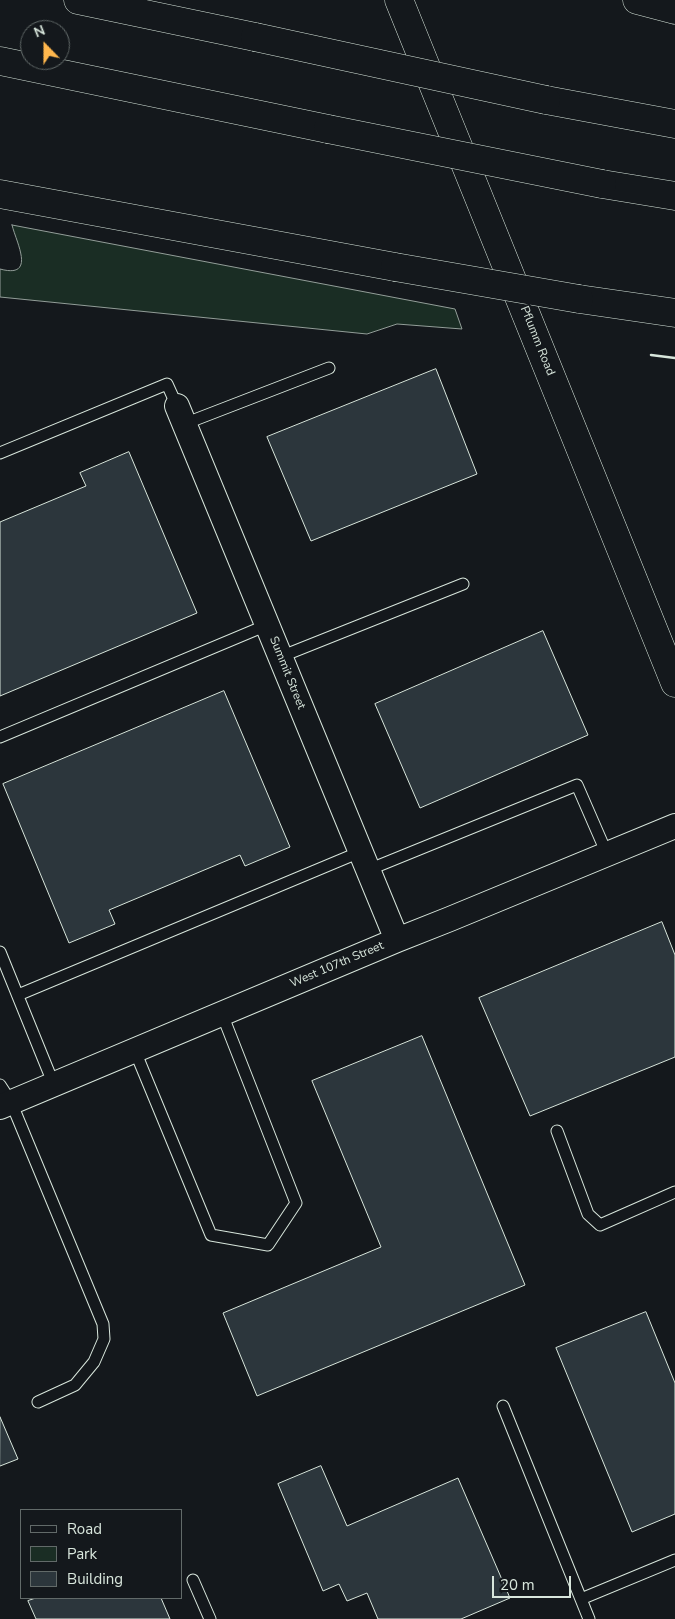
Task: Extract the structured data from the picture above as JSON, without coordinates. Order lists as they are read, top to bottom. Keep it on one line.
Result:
{"streets":{"main road":["Pflumm Road"],"street":["Summit Street","West 107th Street"]},"crossings":[["Summit Street","West 107th Street"]],"legend":["Road","Park","Building"],"scale_bar":"20 m","north":"top"}
